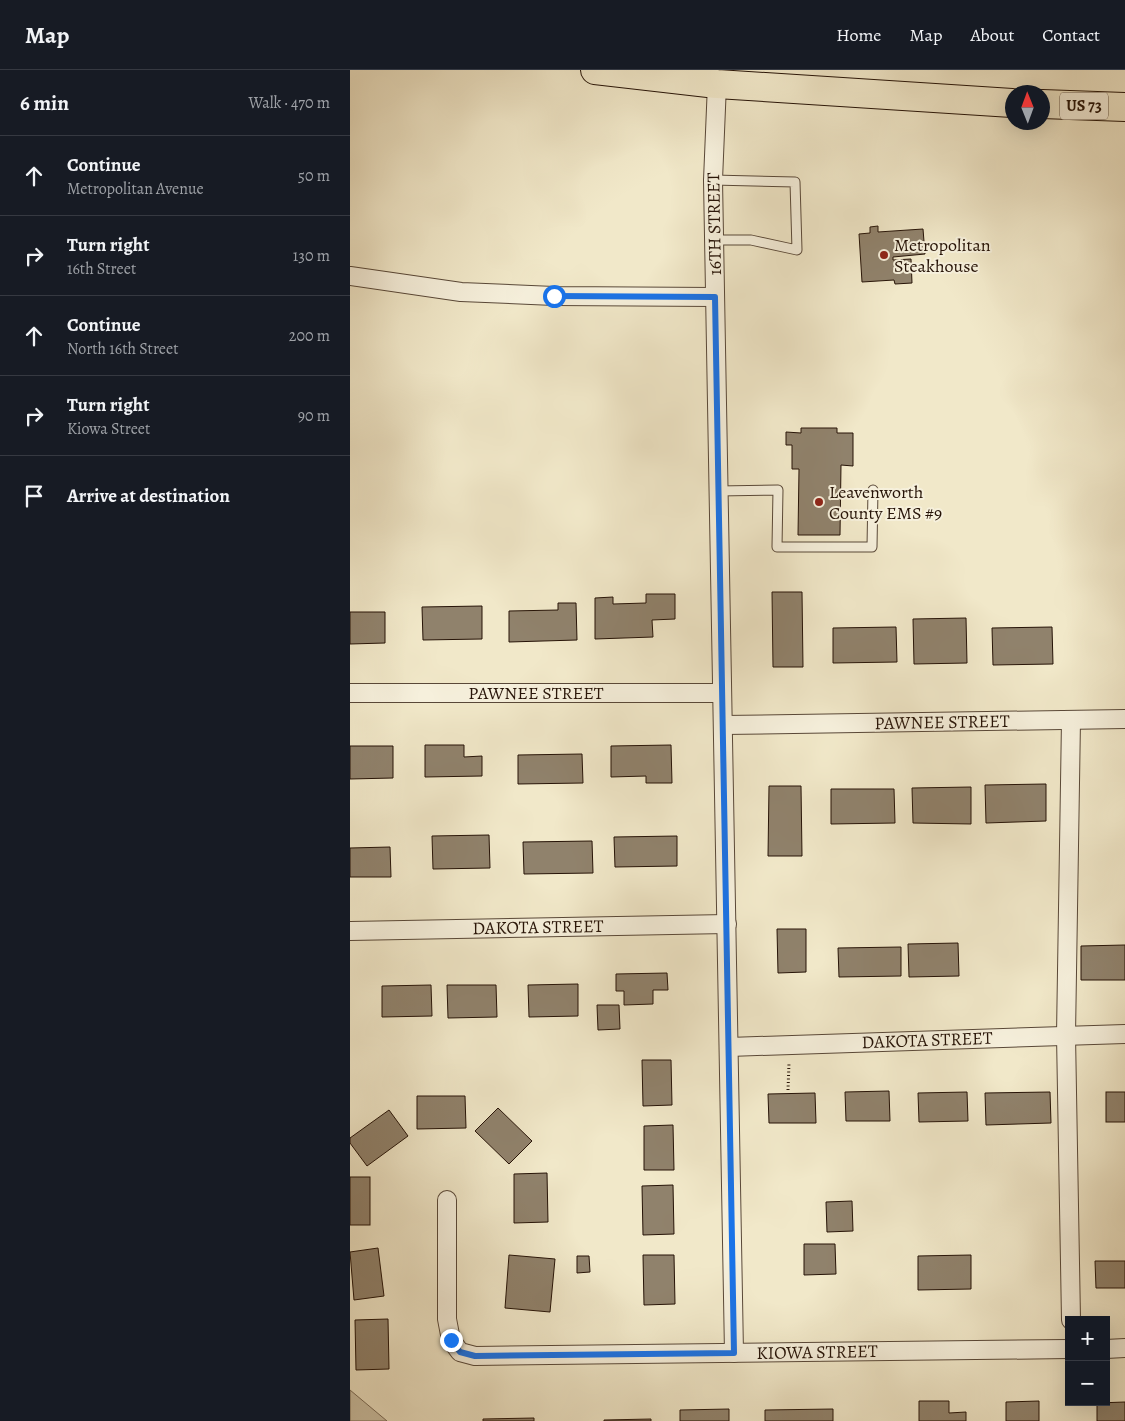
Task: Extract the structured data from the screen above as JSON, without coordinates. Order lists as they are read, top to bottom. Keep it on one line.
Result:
{"streets":{"highway":["US 73"],"street":["16TH STREET","PAWNEE STREET","DAKOTA STREET","KIOWA STREET"]},"crossings":[["16TH STREET","PAWNEE STREET"],["16TH STREET","DAKOTA STREET"],["16TH STREET","KIOWA STREET"]],"places":["Metropolitan Steakhouse","Leavenworth County EMS #9"],"north":"top","page":{"header":"Map","nav":["Home","Map","About","Contact"],"heading":["6 min","Walk · 470 m"],"list":[["Continue","Metropolitan Avenue","50 m"],["Turn right","16th Street","130 m"],["Continue","North 16th Street","200 m"],["Turn right","Kiowa Street","90 m"],"Arrive at destination"],"map_buttons":["+","−"]}}
